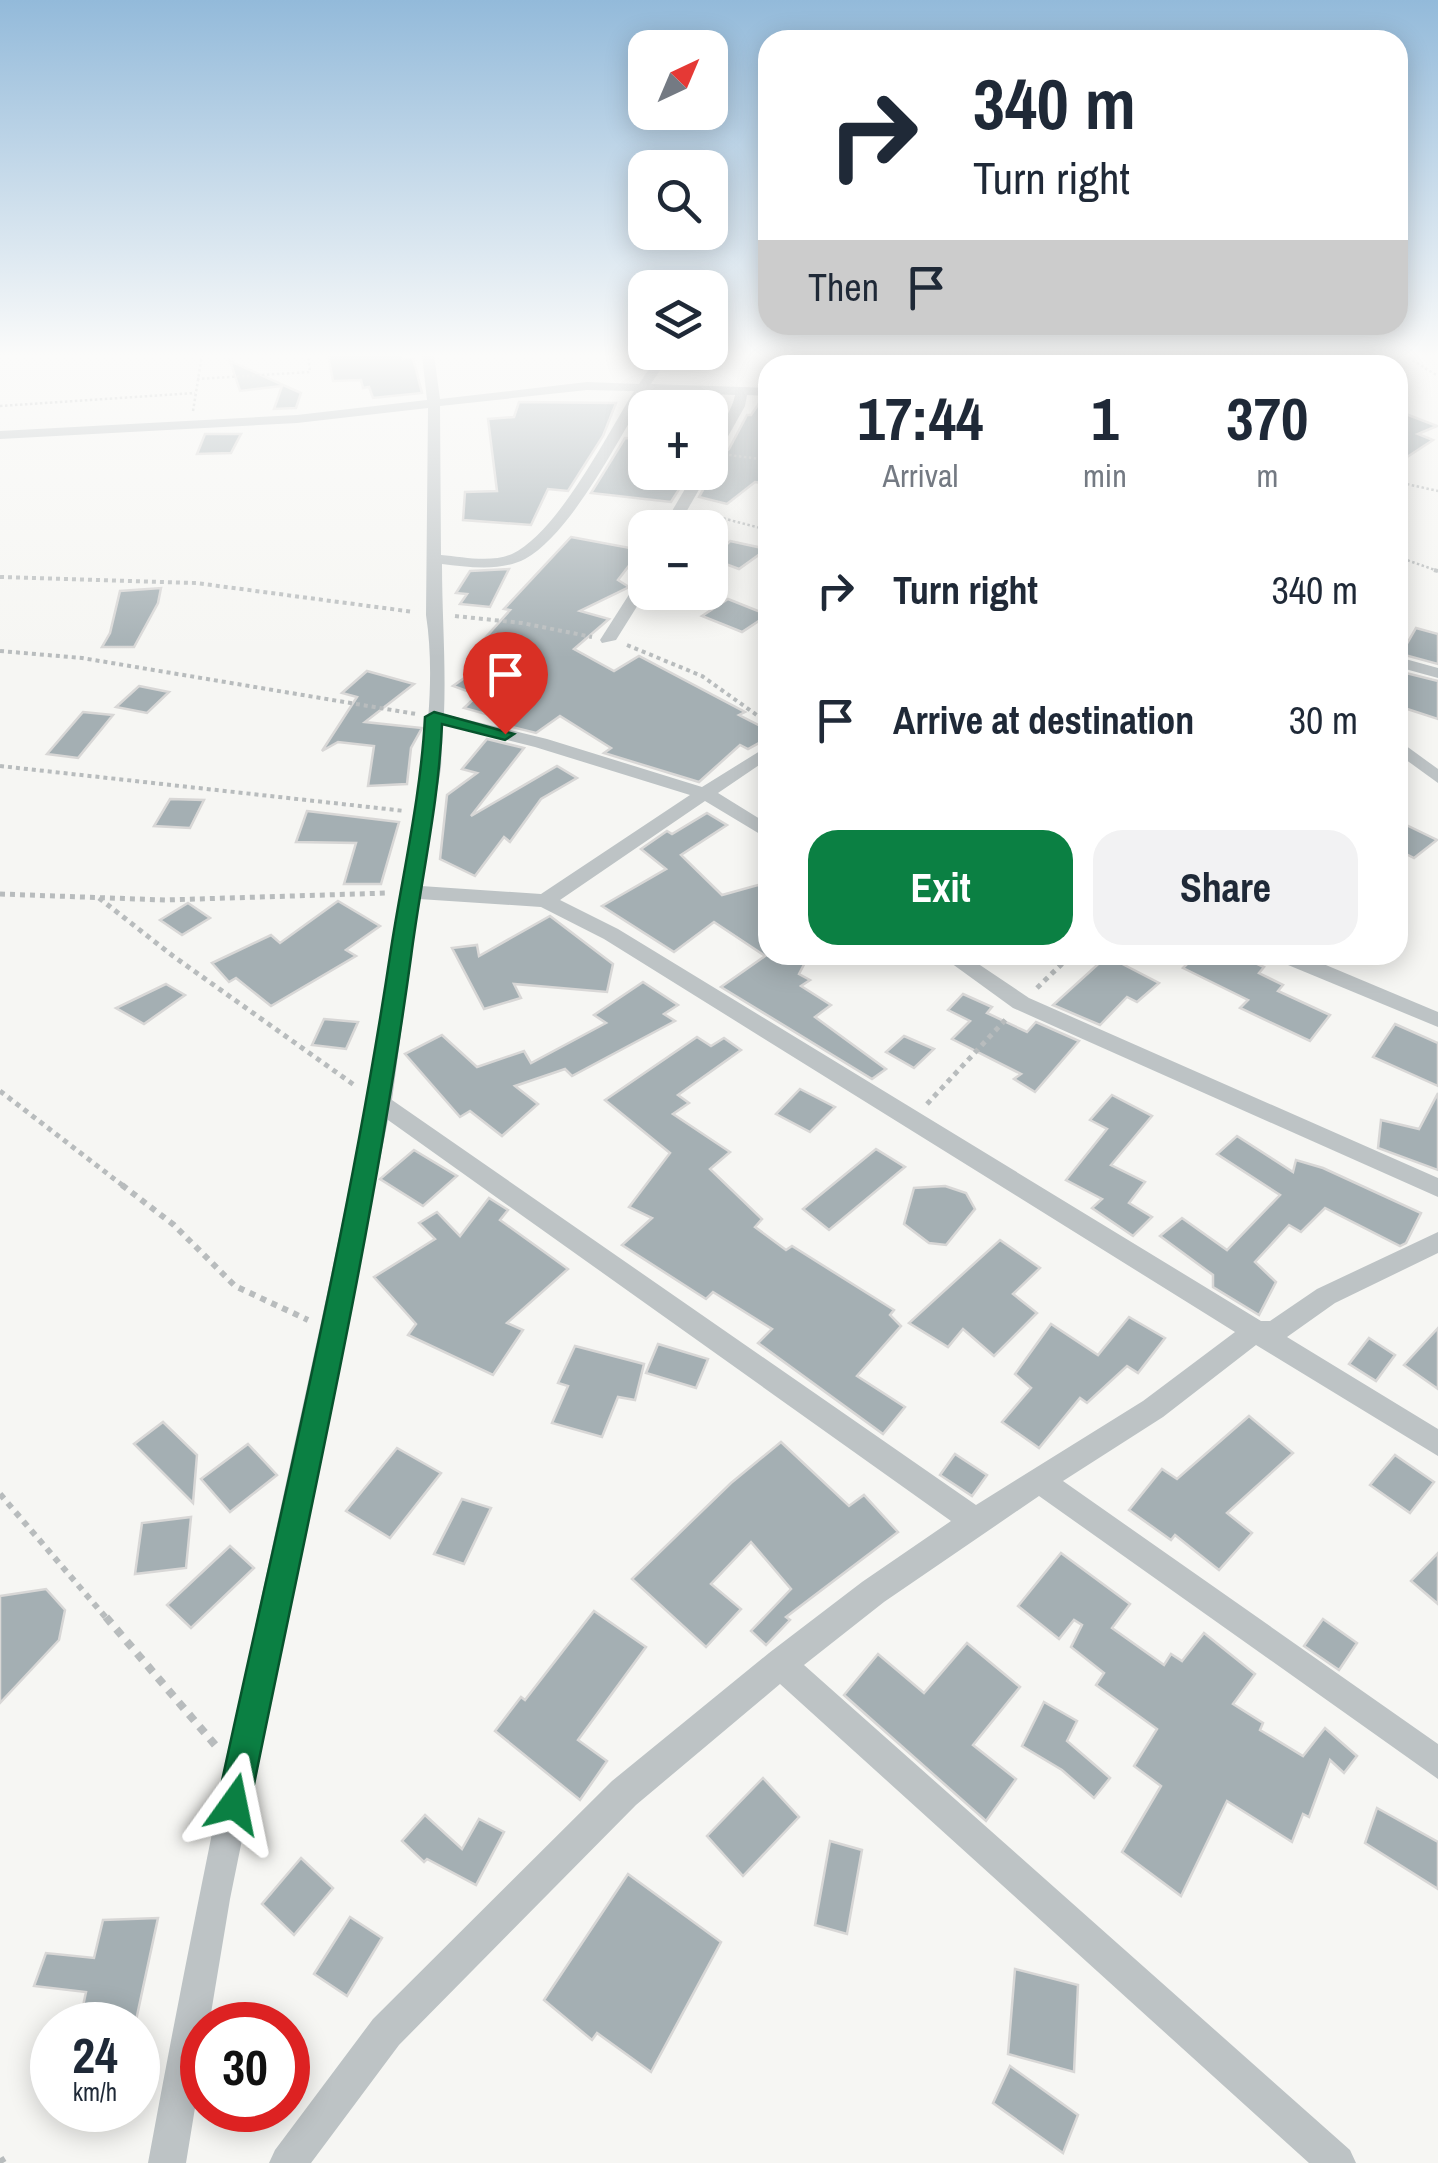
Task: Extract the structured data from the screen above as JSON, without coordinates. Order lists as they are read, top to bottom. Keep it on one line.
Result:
{"north":"top right","page":{"map_buttons":["+","−"],"turn":["340 m","Turn right"],"then":"Then","eta":["17:44","Arrival","1","min","370","m"],"list":[{"name":"Turn right","value":"340 m"},{"name":"Arrive at destination","value":"30 m"}],"buttons":["Exit","Share"],"speed":"24 km/h","limit":"30"}}
